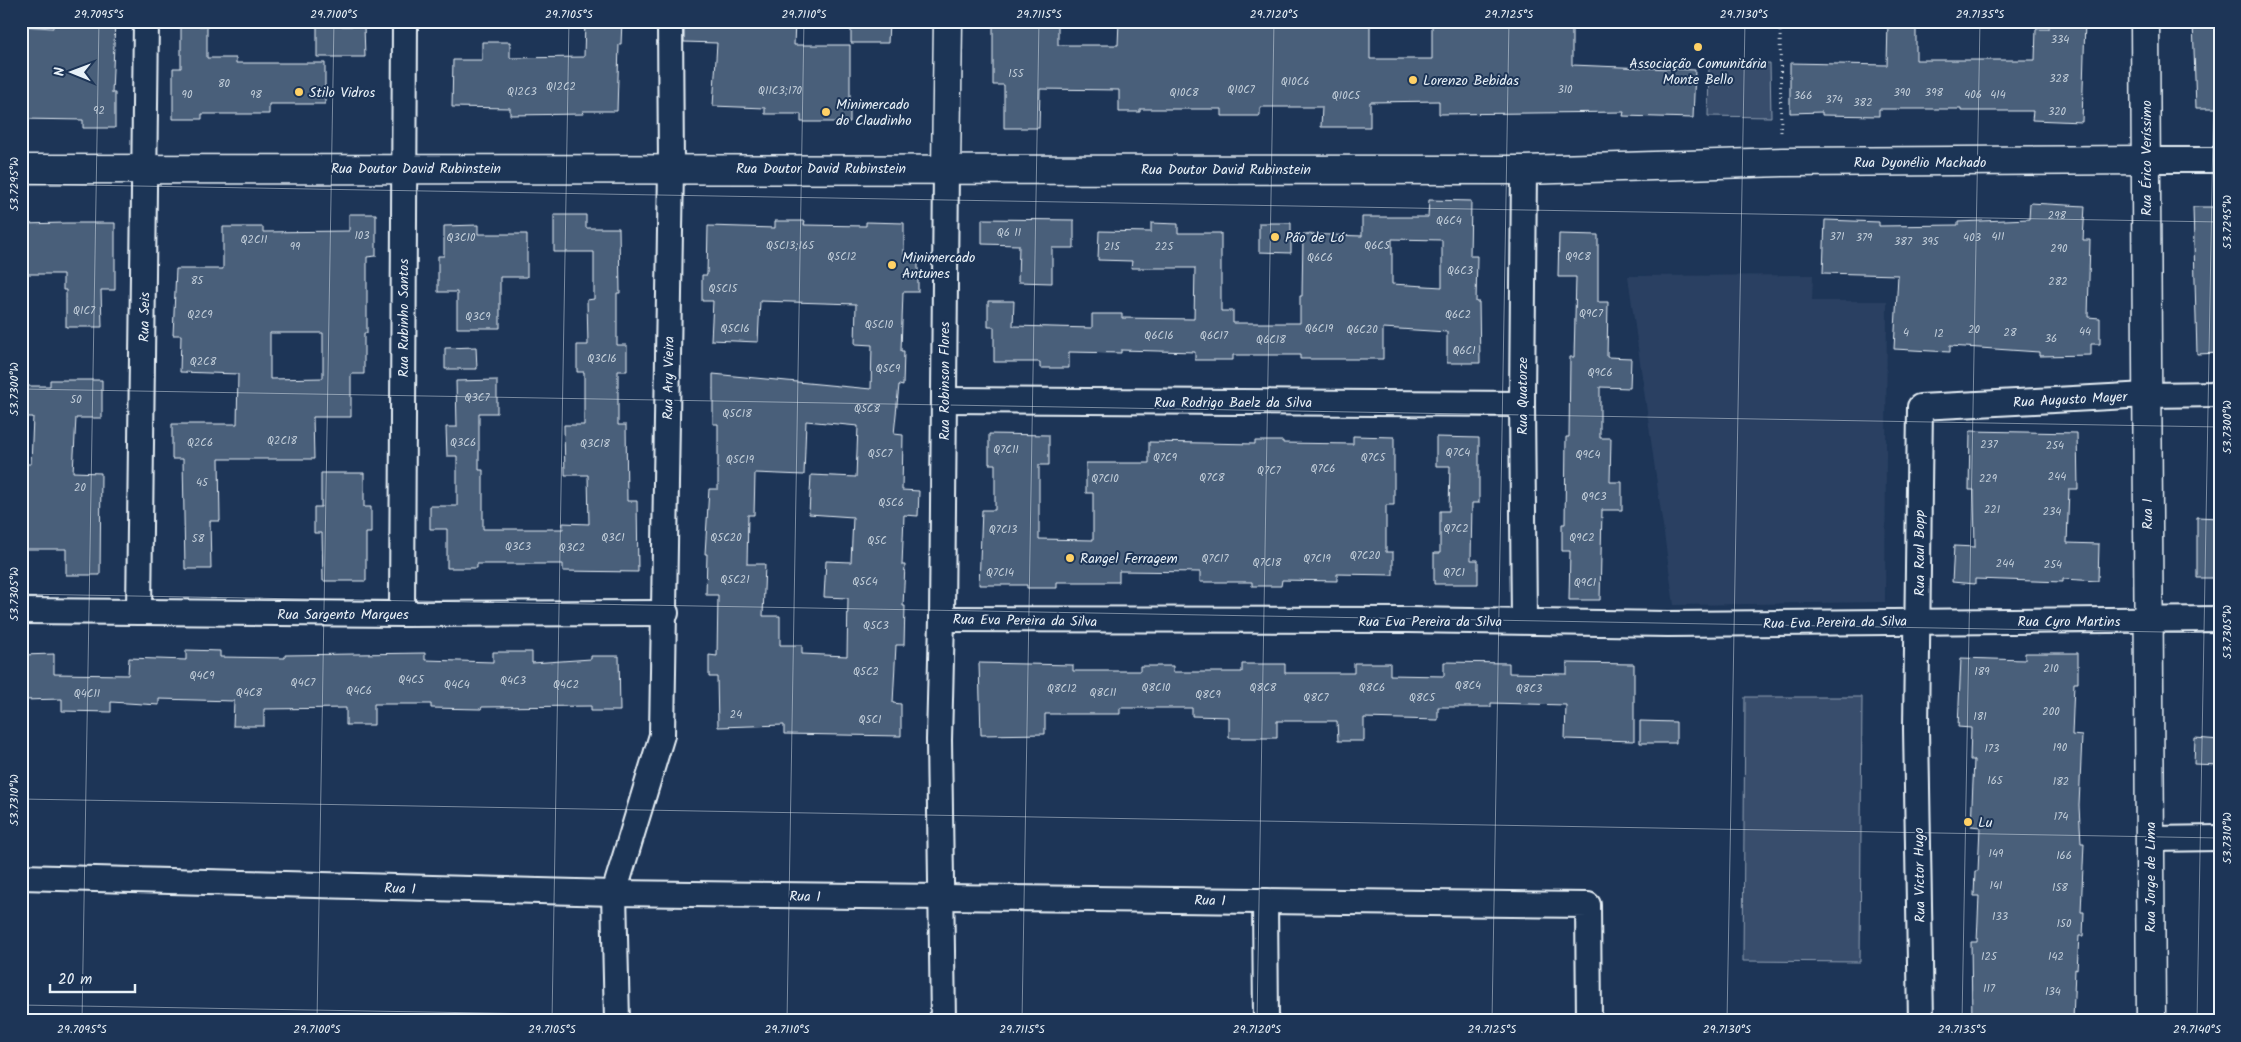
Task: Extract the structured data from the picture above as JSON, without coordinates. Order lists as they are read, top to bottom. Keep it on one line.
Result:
{"streets":{"street":["Rua Érico Veríssimo","Rua Dyonélio Machado","Rua Doutor David Rubinstein","Rua Seis","Rua Rubinho Santos","Rua Ary Vieira","Rua Robinson Flores","Rua Quatorze","Rua Augusto Mayer","Rua Rodrigo Baelz da Silva","Rua 1","Rua Raul Bopp","Rua Sargento Marques","Rua Eva Pereira da Silva","Rua Cyro Martins","Rua Victor Hugo","Rua Jorge de Lima"]},"crossings":[["Rua Érico Veríssimo","Rua Dyonélio Machado"],["Rua Érico Veríssimo","Rua 1"],["Rua Dyonélio Machado","Rua Doutor David Rubinstein"],["Rua Doutor David Rubinstein","Rua Seis"],["Rua Doutor David Rubinstein","Rua Rubinho Santos"],["Rua Doutor David Rubinstein","Rua Ary Vieira"],["Rua Doutor David Rubinstein","Rua Robinson Flores"],["Rua Doutor David Rubinstein","Rua Quatorze"],["Rua Seis","Rua Sargento Marques"],["Rua Rubinho Santos","Rua Sargento Marques"],["Rua Ary Vieira","Rua 1"],["Rua Ary Vieira","Rua Sargento Marques"],["Rua Robinson Flores","Rua Rodrigo Baelz da Silva"],["Rua Robinson Flores","Rua 1"],["Rua Robinson Flores","Rua Eva Pereira da Silva"],["Rua Quatorze","Rua Rodrigo Baelz da Silva"],["Rua Quatorze","Rua Eva Pereira da Silva"],["Rua Augusto Mayer","Rua 1"],["Rua Augusto Mayer","Rua Raul Bopp"],["Rua 1","Rua Cyro Martins"],["Rua 1","Rua Jorge de Lima"],["Rua Raul Bopp","Rua Eva Pereira da Silva"],["Rua Raul Bopp","Rua Cyro Martins"],["Rua Raul Bopp","Rua Victor Hugo"],["Rua Eva Pereira da Silva","Rua Cyro Martins"]],"places":["Associação Comunitária Monte Bello","Lorenzo Bebidas","Stilo Vidros","Minimercado do Claudinho","Pão de Ló","Minimercado Antunes","Rangel Ferragem","Lu"],"house_numbers":["334","155","328","Q10C6","80","Q12C2","Q10C7","310","Q11C3;170","Q12C3","Q10C8","390","398","90","98","406","414","Q10C5","366","374","382","92","320","298","Q6C4","Q6 11","103","371","411","Q3C10","379","403","Q2C11","387","395","Q5C13;165","Q6C5","99","215","225","290","Q5C12","Q9C8","Q6C6","Q6C3","85","282","Q5C15","Q1C7","Q9C7","Q2C9","Q6C2","Q3C9","Q5C10","Q5C16","Q6C19","Q6C20","20","44","4","28","12","Q6C16","Q6C17","36","Q6C18","Q6C1","Q3C16","Q2C8","Q5C9","Q9C6","Q3C7","50","Q5C8","Q5C18","Q2C18","Q2C6","Q3C6","Q3C18","237","254","Q7C11","Q7C4","Q5C7","Q9C4","Q7C9","Q7C5","Q5C19","Q7C6","Q7C7","244","Q7C8","Q7C10","229","45","20","Q9C3","Q5C6","221","234","Q7C2","Q7C13","Q3C1","Q5C20","Q9C2","58","Q5C","Q3C3","Q3C2","Q7C20","Q7C17","Q7C19","Q7C18","244","254","Q7C14","Q7C1","Q5C21","Q5C4","Q9C1","Q5C3","210","Q5C2","189","Q4C9","Q4C5","Q4C3","Q4C7","Q4C4","Q4C2","Q8C4","Q8C10","Q8C8","Q8C6","Q8C12","Q8C3","Q4C6","Q4C8","Q8C11","Q4C11","Q8C9","Q8C7","Q8C5","200","24","181","Q5C1","190","173","165","182","174","149","166","141","158","133","150","125","142","117","134"],"scale_bar":"20 m","north":"left","coordinates":["29.7095°S","29.7100°S","29.7105°S","29.7110°S","29.7115°S","29.7120°S","29.7125°S","29.7130°S","29.7135°S","53.7295°W","53.7300°W","53.7305°W","53.7310°W","29.7140°S"]}
